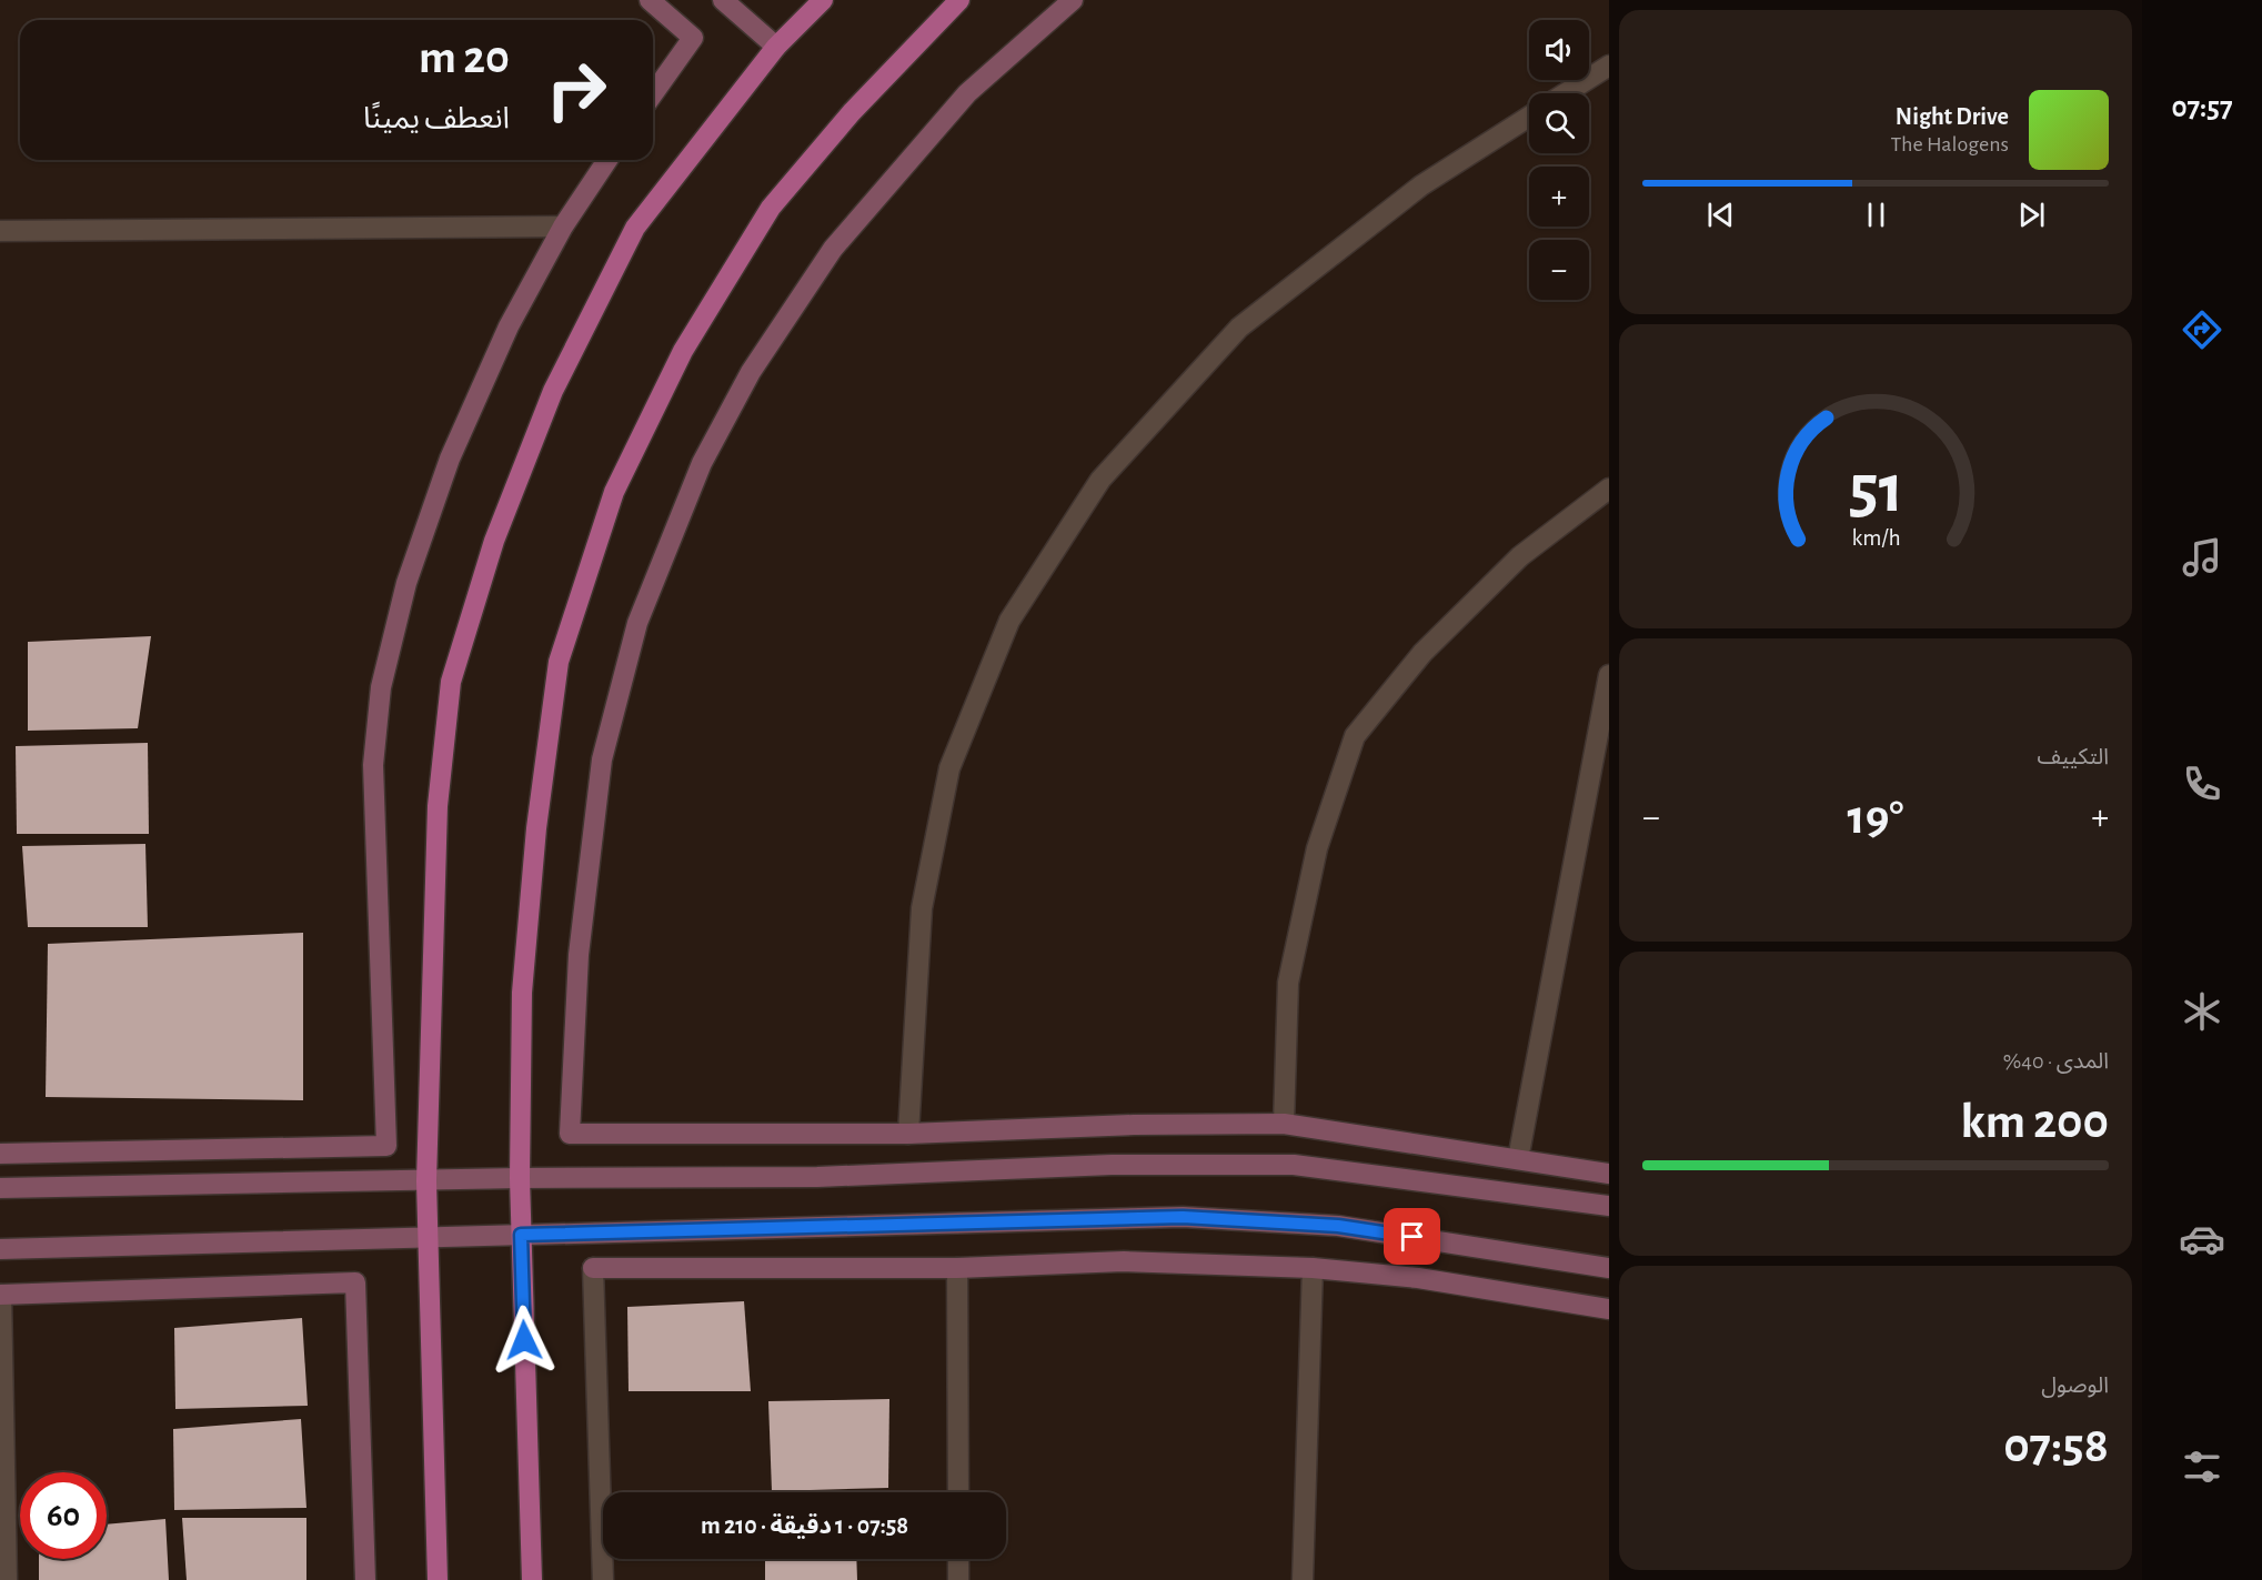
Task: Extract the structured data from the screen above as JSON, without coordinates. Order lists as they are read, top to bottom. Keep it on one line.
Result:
{"page":{"tabs":"07:57","map_buttons":["+","−"],"turn":["20 m","انعطف يمينًا"],"song":["Night Drive","The Halogens"],"tile":["التكييف",["المدى · 40%","200 km"],["الوصول","07:58"]],"heat":["−","19°","+"],"limit":"60","trip":"07:58 · 1 دقيقة · 210 m","gauge":["51","km/h"]}}
